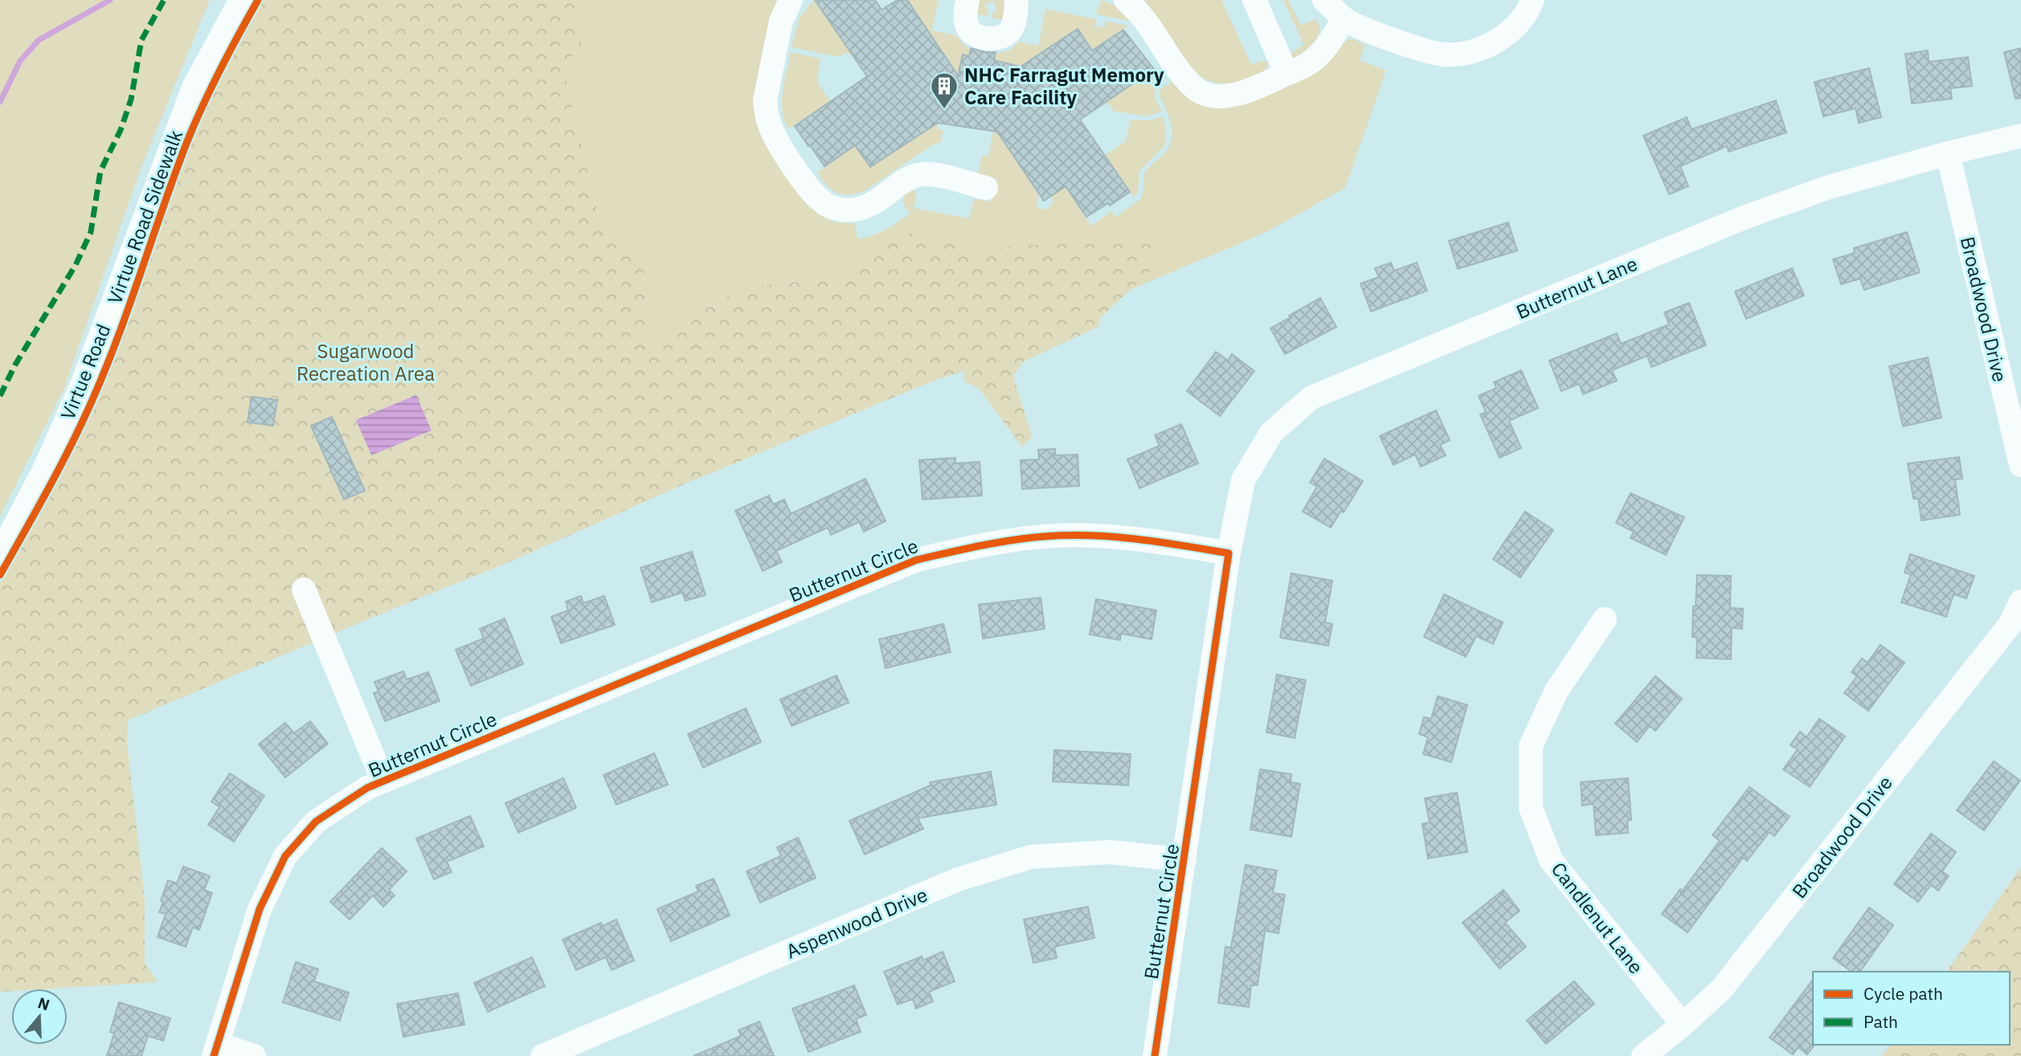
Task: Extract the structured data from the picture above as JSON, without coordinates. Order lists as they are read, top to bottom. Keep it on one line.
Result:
{"streets":{"street":["Butternut Lane","Broadwood Drive","Virtue Road","Butternut Circle","Candlenut Lane","Aspenwood Drive"],"cycle path":["Virtue Road Sidewalk"]},"crossings":[["Butternut Lane","Broadwood Drive"],["Butternut Lane","Butternut Circle"],["Broadwood Drive","Candlenut Lane"],["Butternut Circle","Aspenwood Drive"]],"parks":["Sugarwood Recreation Area"],"places":{"building":["NHC Farragut Memory Care Facility"]},"legend":["Cycle path","Path"],"north":"top"}
